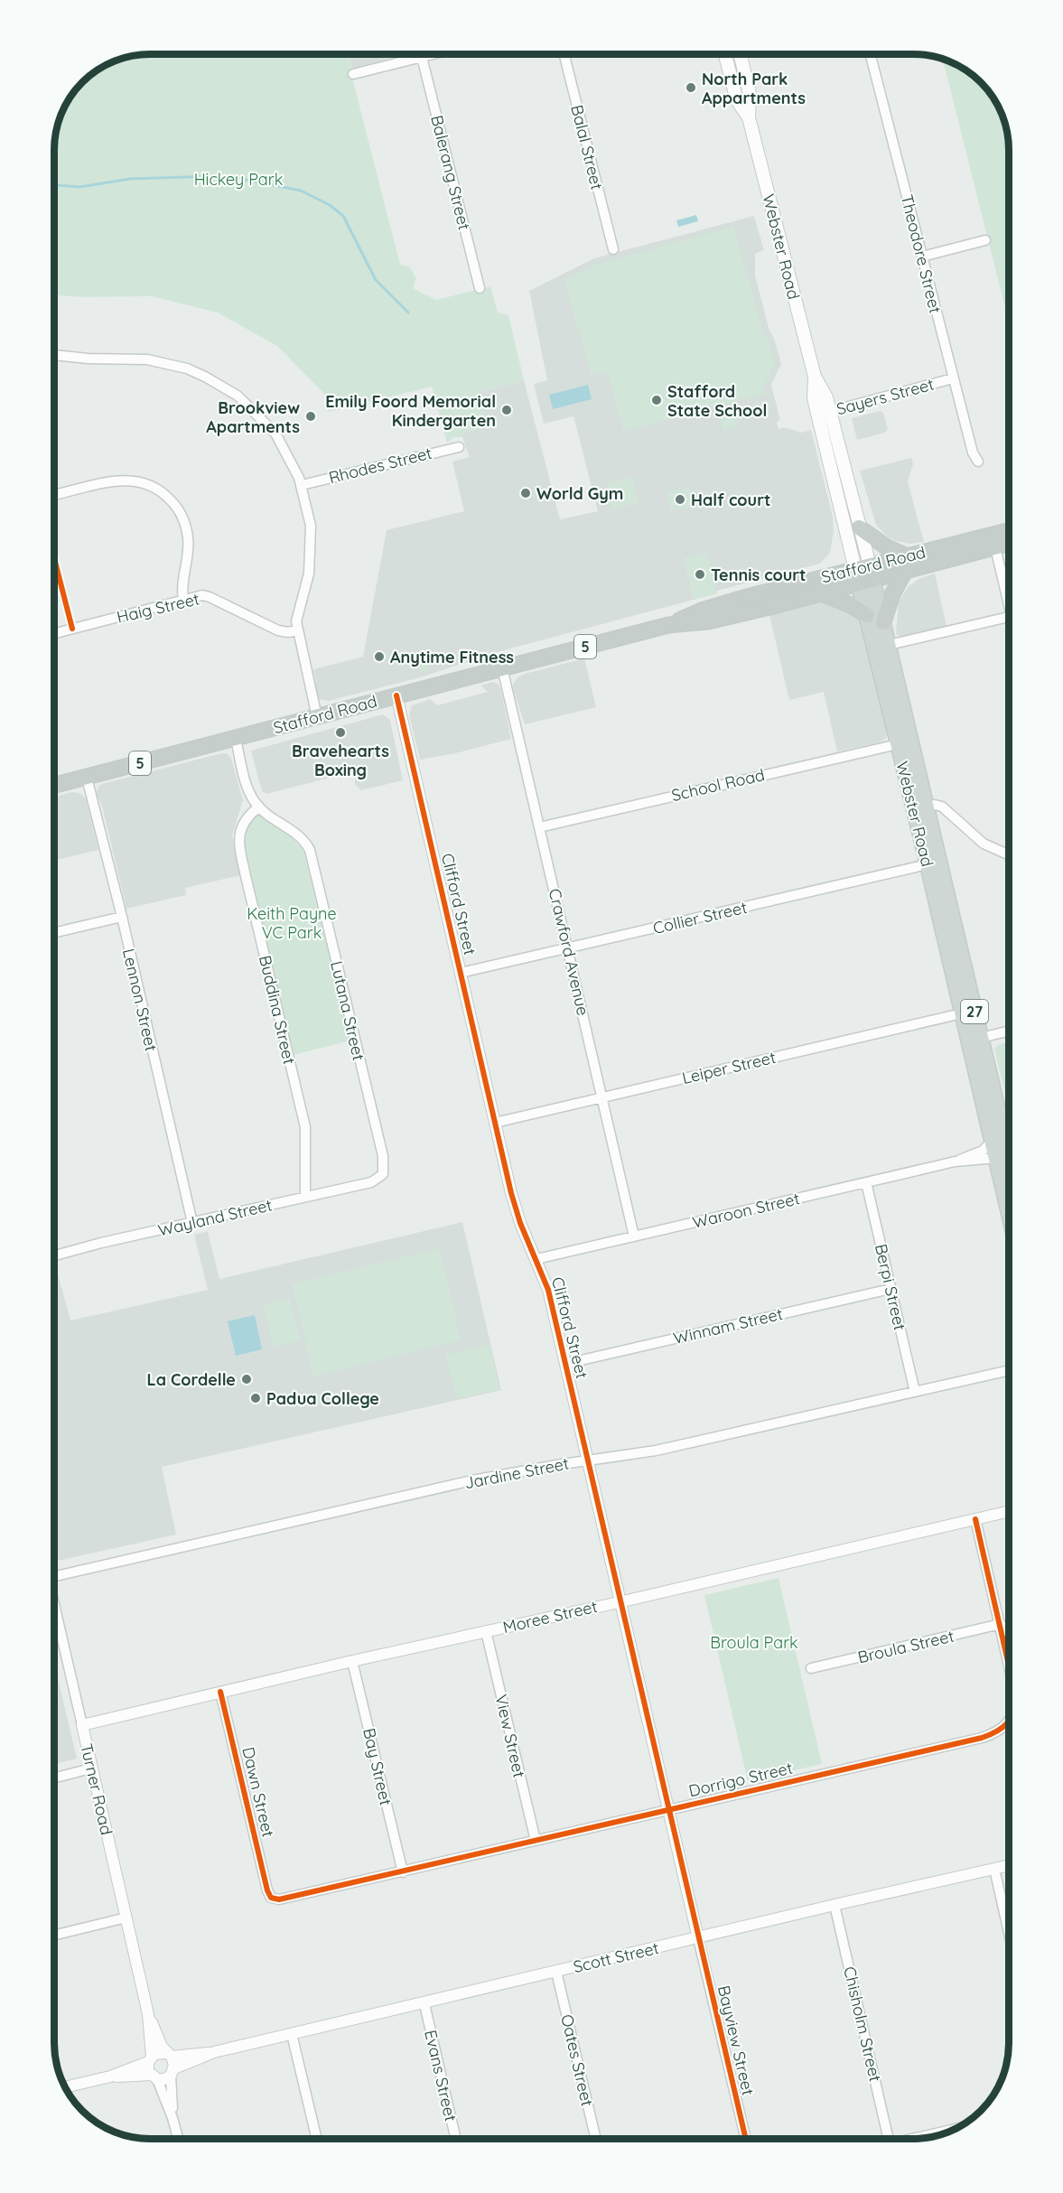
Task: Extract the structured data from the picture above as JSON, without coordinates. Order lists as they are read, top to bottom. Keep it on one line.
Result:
{"streets":{"highway":["Stafford Road","5"],"main road":["Webster Road","27"],"street":["Balal Street","Balerang Street","Theodore Street","Sayers Street","Rhodes Street","Haig Street","School Road","Clifford Street","Collier Street","Crawford Avenue","Lennon Street","Buddina Street","Lutana Street","Leiper Street","Waroon Street","Wayland Street","Berpi Street","Winnam Street","Jardine Street","Moree Street","Broula Street","View Street","Bay Street","Dorrigo Street","Turner Road","Dawn Street","Scott Street","Chisholm Street","Bayview Street","Oates Street","Evans Street"]},"crossings":[["Webster Road","Sayers Street"],["Webster Road","Stafford Road"],["Webster Road","School Road"],["Webster Road","Collier Street"],["Webster Road","Leiper Street"],["Webster Road","Waroon Street"],["Theodore Street","Sayers Street"],["Stafford Road","Clifford Street"],["Stafford Road","Crawford Avenue"],["Stafford Road","Lennon Street"],["School Road","Crawford Avenue"],["Clifford Street","Collier Street"],["Clifford Street","Leiper Street"],["Clifford Street","Waroon Street"],["Clifford Street","Winnam Street"],["Clifford Street","Jardine Street"],["Clifford Street","Moree Street"],["Clifford Street","Dorrigo Street"],["Clifford Street","Scott Street"],["Clifford Street","Bayview Street"],["Collier Street","Crawford Avenue"],["Crawford Avenue","Leiper Street"],["Crawford Avenue","Waroon Street"],["Lennon Street","Wayland Street"],["Buddina Street","Lutana Street"],["Buddina Street","Wayland Street"],["Lutana Street","Wayland Street"],["Waroon Street","Berpi Street"],["Berpi Street","Winnam Street"],["Berpi Street","Jardine Street"],["Moree Street","View Street"],["Moree Street","Bay Street"],["Moree Street","Dorrigo Street"],["Moree Street","Turner Road"],["Moree Street","Dawn Street"],["Broula Street","Dorrigo Street"],["View Street","Dorrigo Street"],["Bay Street","Dorrigo Street"],["Dorrigo Street","Dawn Street"],["Turner Road","Scott Street"],["Scott Street","Chisholm Street"],["Scott Street","Bayview Street"],["Scott Street","Oates Street"],["Scott Street","Evans Street"]],"parks":["Hickey Park","Keith Payne VC Park","Broula Park"],"places":["North Park Appartments","Stafford State School","Emily Foord Memorial Kindergarten","Brookview Apartments","World Gym","Half court","Tennis court","Anytime Fitness","Bravehearts Boxing","La Cordelle","Padua College"]}
